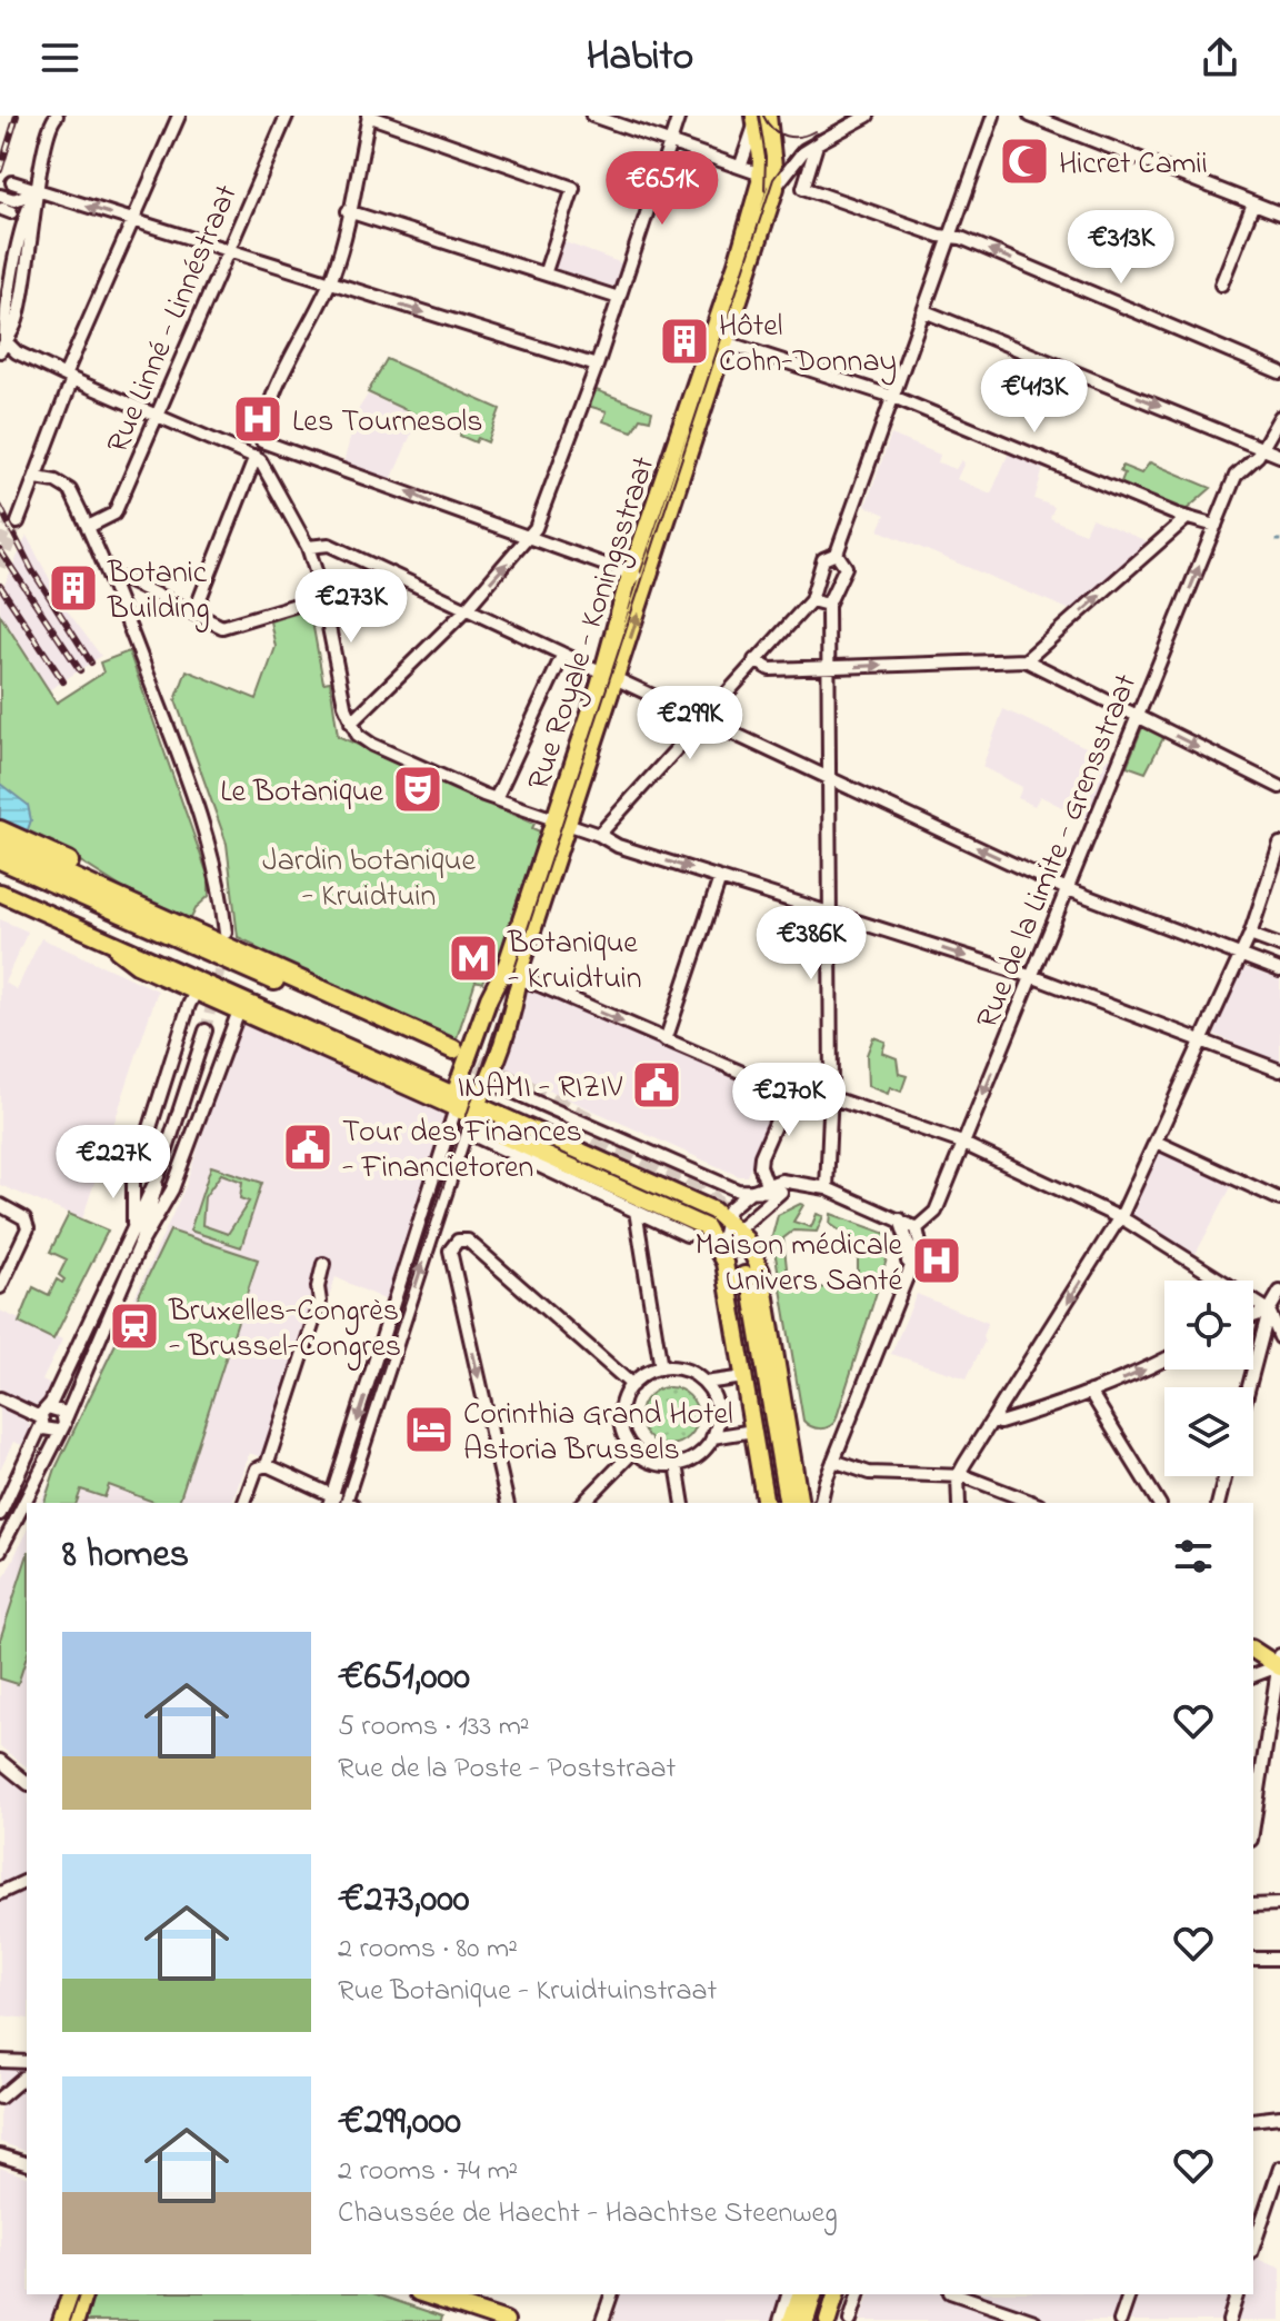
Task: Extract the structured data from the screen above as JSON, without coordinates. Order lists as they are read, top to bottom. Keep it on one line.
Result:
{"streets":{"main road":["Rue Royale - Koningsstraat"],"street":["Rue Linné - Linnéstraat","Rue de la Limite - Grensstraat"]},"parks":["Jardin botanique - Kruidtuin"],"places":{"mosque":["Hicret Camii"],"building":["Hôtel Cohn-Donnay","Botanic Building"],"hospital":["Les Tournesols","Maison médicale Univers Santé"],"theatre":["Le Botanique"],"metro station":["Botanique - Kruidtuin"],"public building":["INAMI - RIZIV","Tour des Finances - Financietoren"],"station":["Bruxelles-Congrès - Brussel-Congres"],"hotel":["Corinthia Grand Hotel Astoria Brussels"]},"page":{"header":"Habito","price":["€651K","€313K","€413K","€273K","€299K","€386K","€270K","€227K"],"heading":"8 homes","list":[{"name":"€651,000","note":"5 rooms · 133 m² · Rue de la Poste - Poststraat"},{"name":"€273,000","note":"2 rooms · 80 m² · Rue Botanique - Kruidtuinstraat"},{"name":"€299,000","note":"2 rooms · 74 m² · Chaussée de Haecht - Haachtse Steenweg"}]}}
